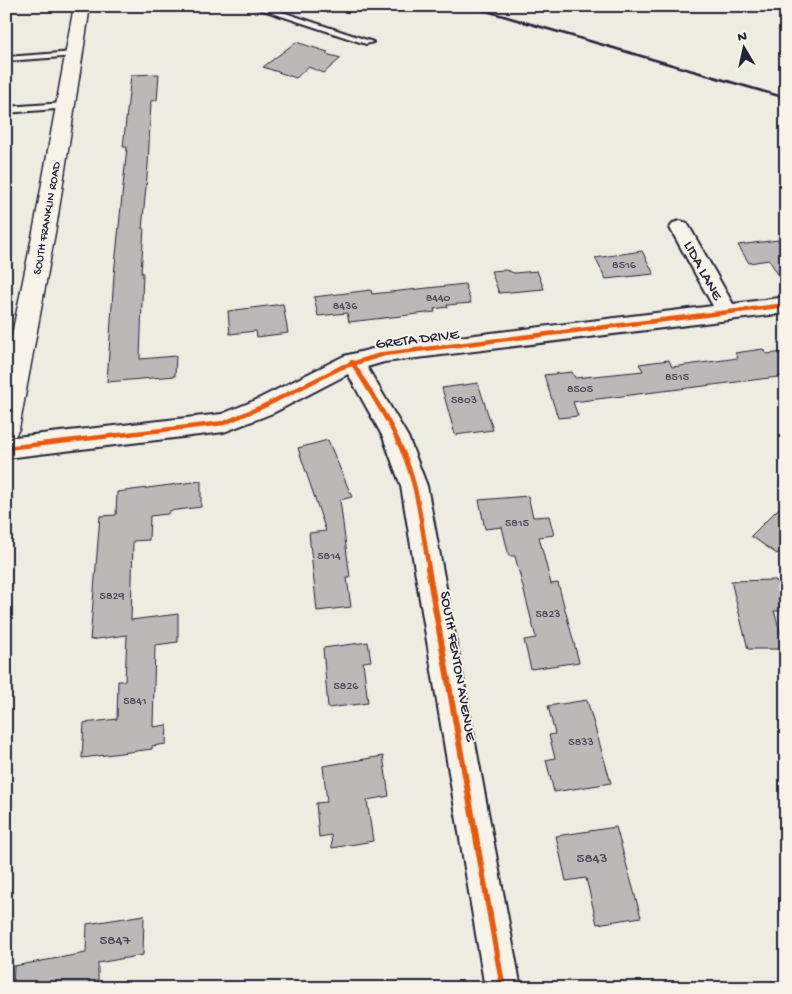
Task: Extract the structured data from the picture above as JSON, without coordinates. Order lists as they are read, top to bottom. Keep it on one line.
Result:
{"streets":{"main road":["SOUTH FRANKLIN ROAD"],"street":["LIDA LANE","GRETA DRIVE","SOUTH FENTON AVENUE"]},"crossings":[["LIDA LANE","GRETA DRIVE"],["GRETA DRIVE","SOUTH FENTON AVENUE"]],"house_numbers":["8516","8440","8436","8515","8505","5803","5815","5814","5829","5823","5826","5841","5833","5843","5847"],"north":"top"}
